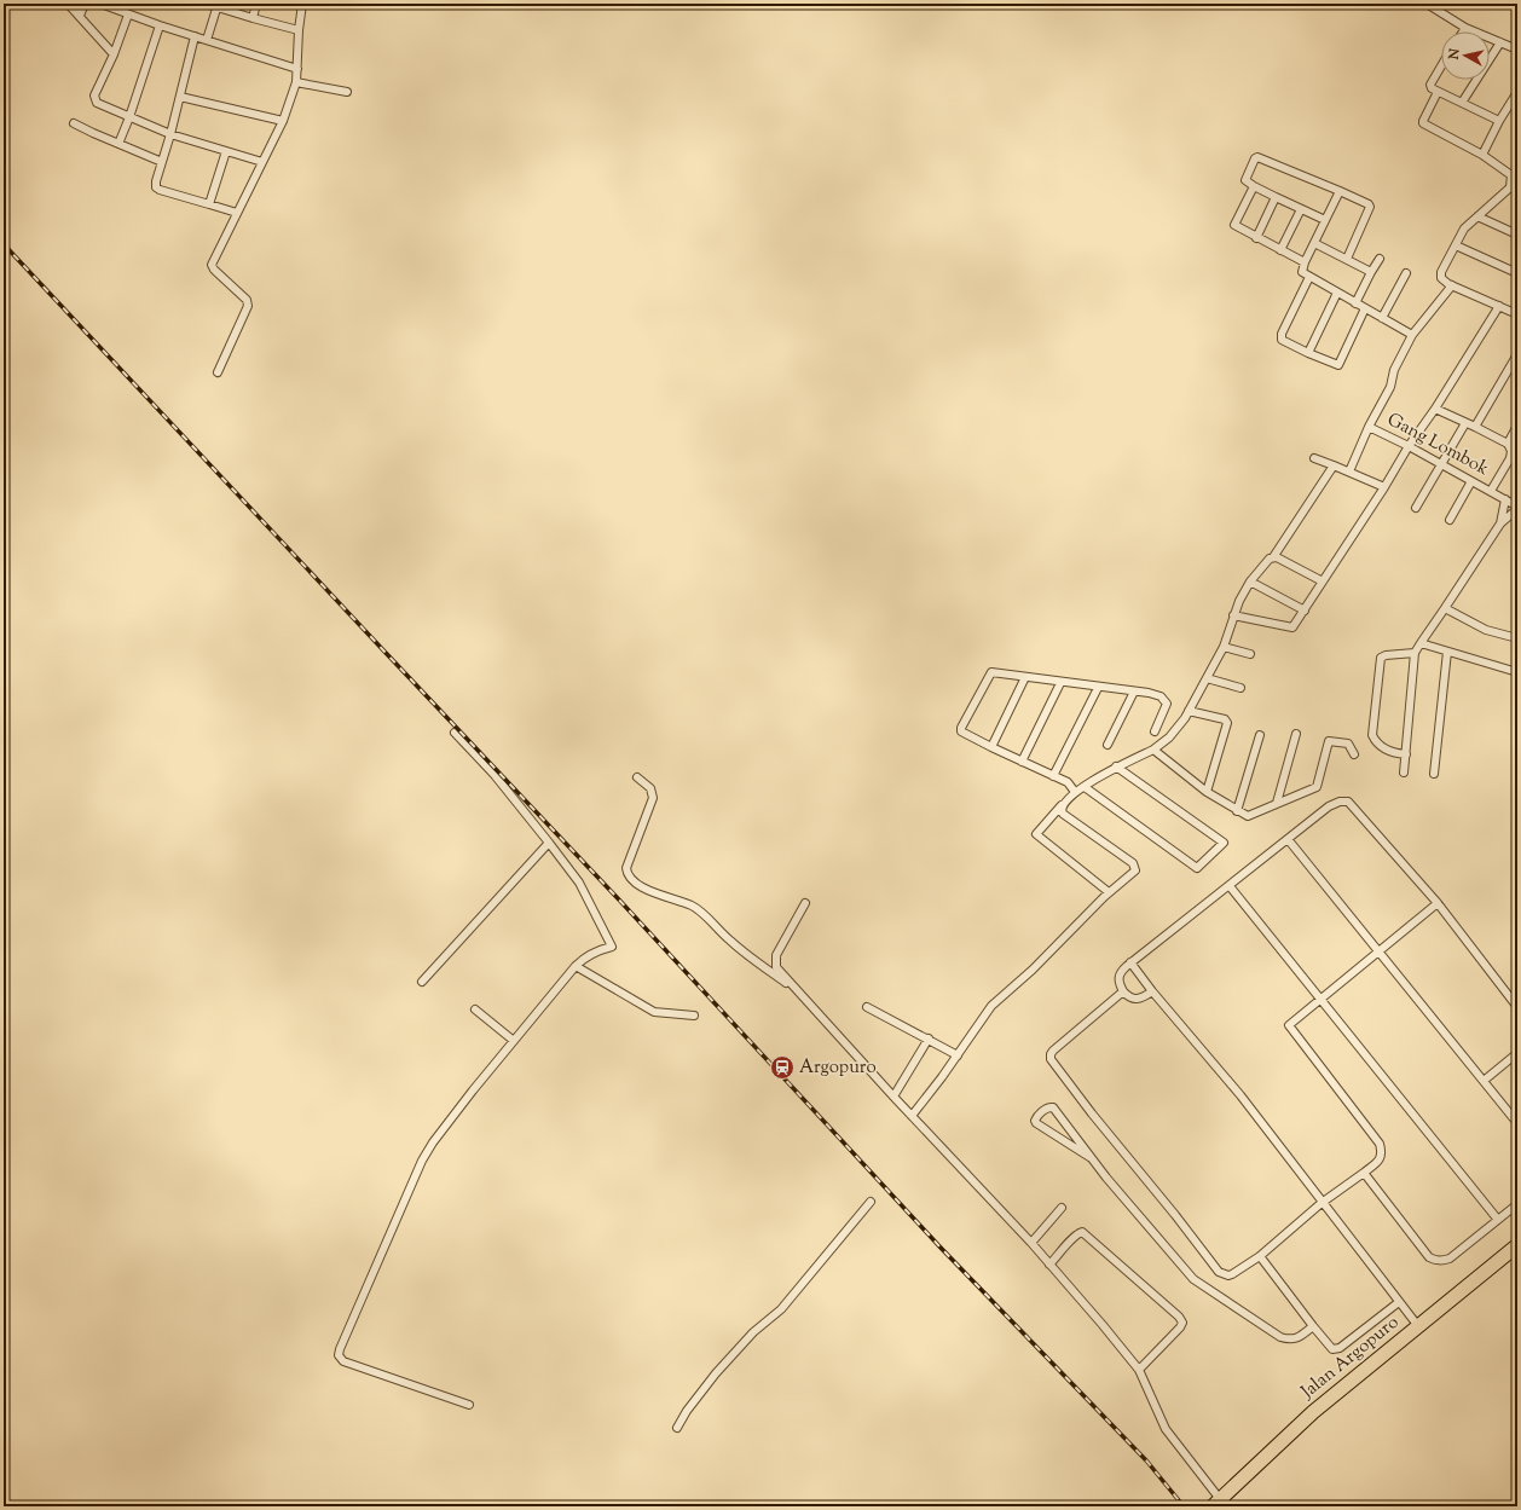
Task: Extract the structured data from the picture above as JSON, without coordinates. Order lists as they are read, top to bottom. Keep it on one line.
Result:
{"streets":{"highway":["Jalan Argopuro"],"street":["Gang Lombok"]},"places":{"station":["Argopuro"]},"north":"left"}
